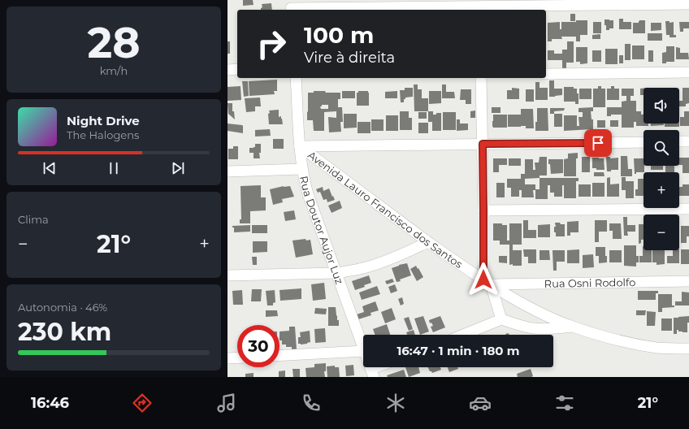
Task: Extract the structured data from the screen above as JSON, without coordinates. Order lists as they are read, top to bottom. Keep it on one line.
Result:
{"streets":{"street":["Avenida Lauro Francisco dos Santos","Rua Doutor Aujor Luz","Rua Osni Rodolfo"]},"crossings":[["Avenida Lauro Francisco dos Santos","Rua Doutor Aujor Luz"],["Avenida Lauro Francisco dos Santos","Rua Osni Rodolfo"]],"page":{"tile":[["28","km/h"],"Clima",["Autonomia · 46%","230 km"]],"turn":["100 m","Vire à direita"],"map_buttons":["+","−"],"song":["Night Drive","The Halogens"],"heat":["−","21°","+"],"limit":"30","trip":"16:47 · 1 min · 180 m","tabs":["16:46","21°"]}}
